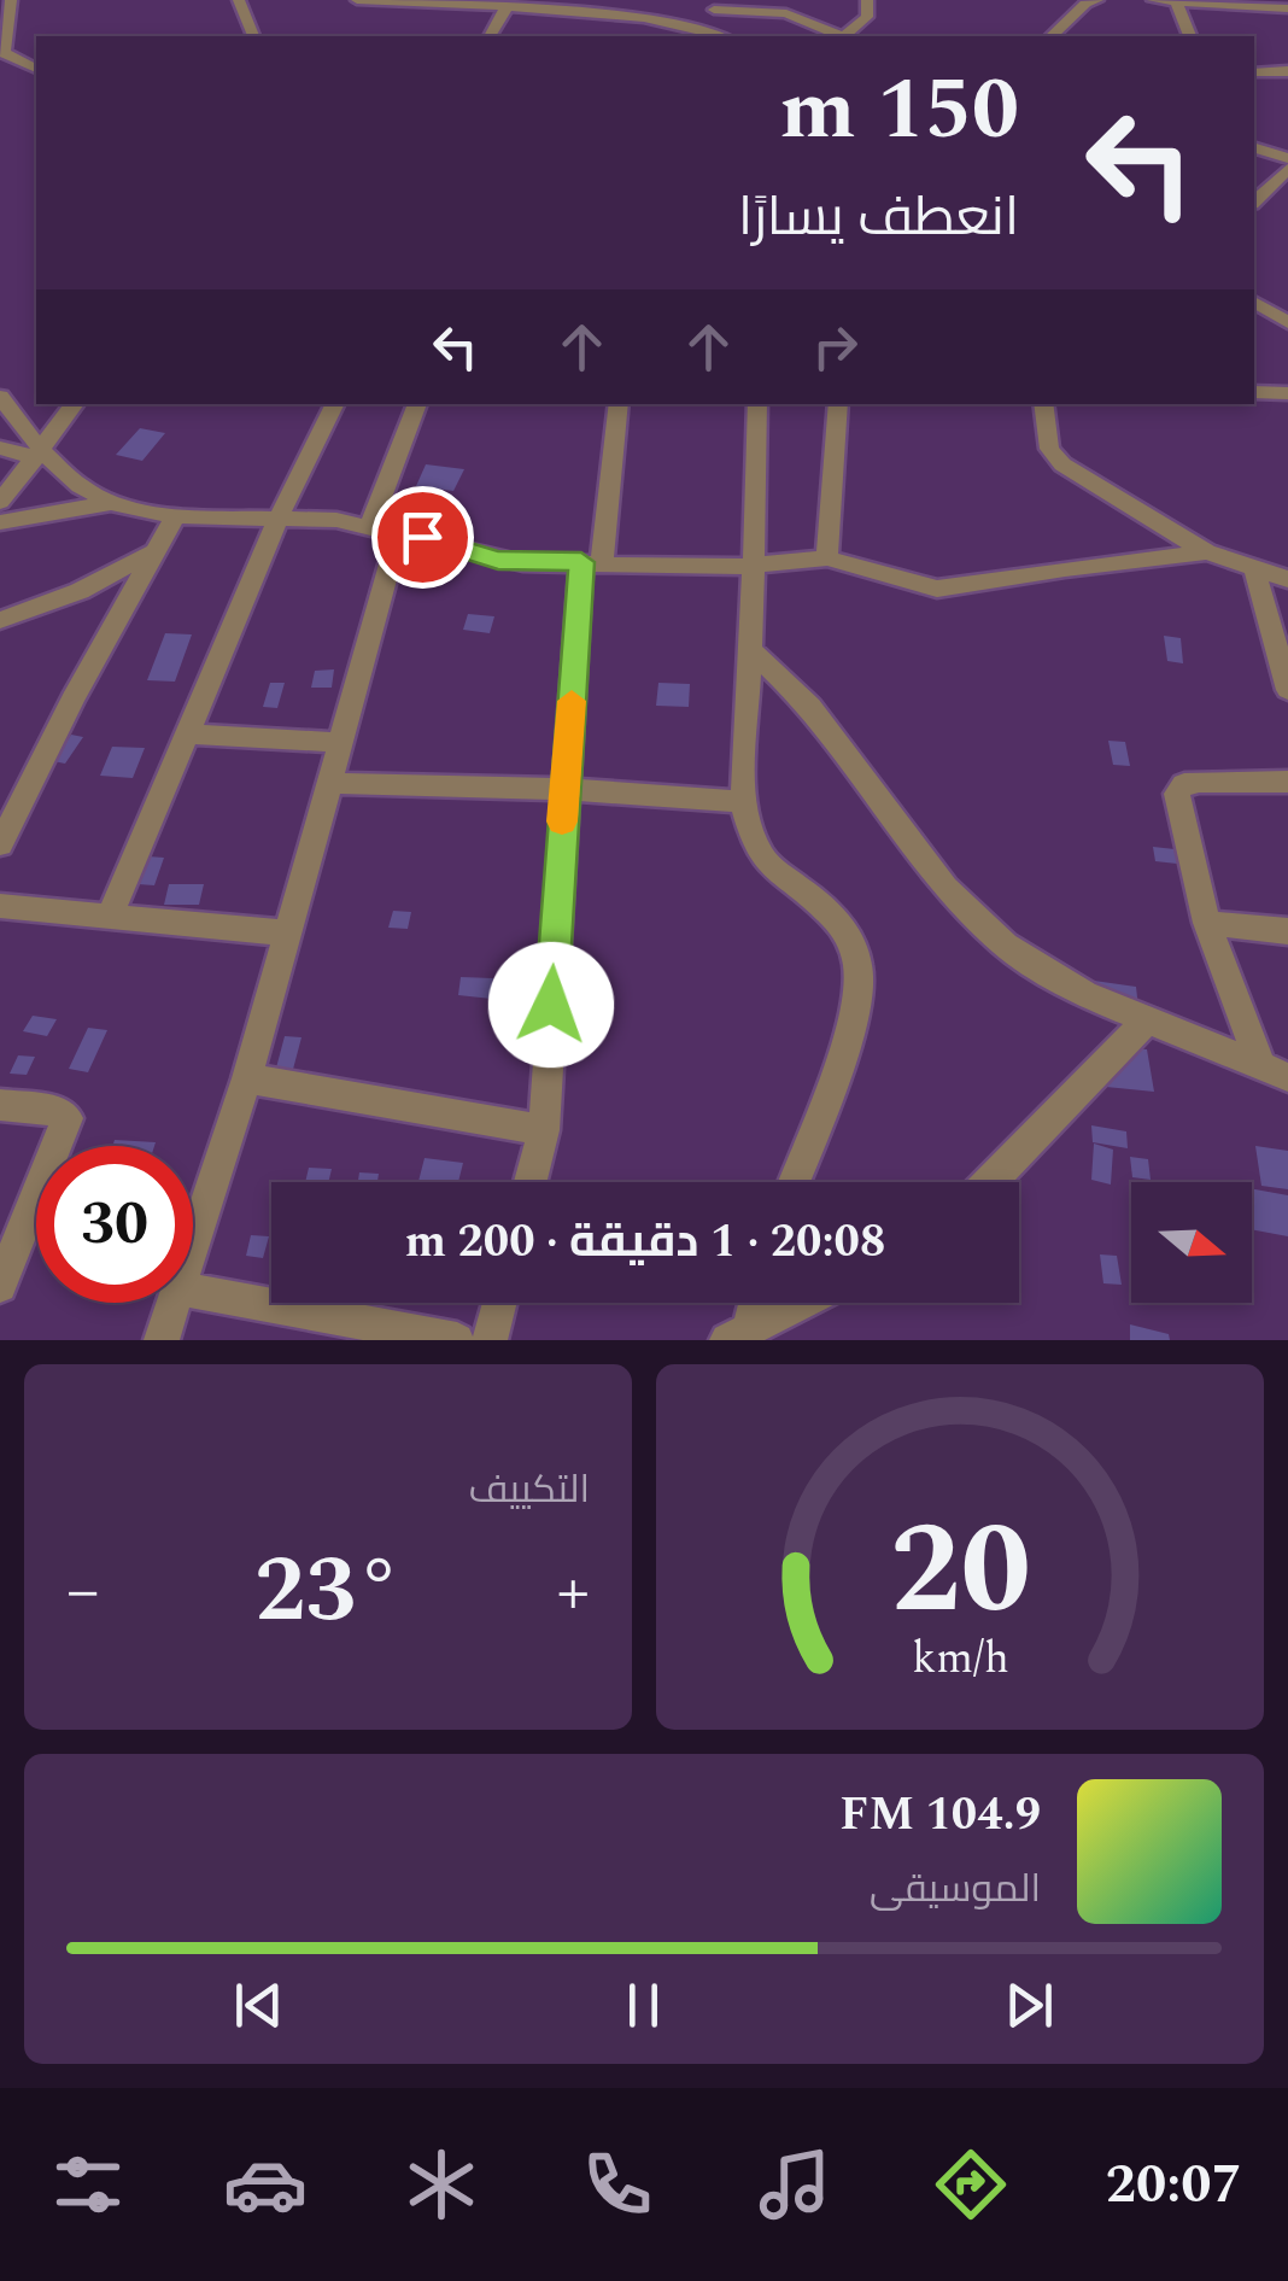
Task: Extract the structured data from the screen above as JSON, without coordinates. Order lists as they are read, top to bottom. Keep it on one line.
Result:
{"north":"right","page":{"turn":["150 m","انعطف يسارًا"],"limit":"30","trip":"20:08 · 1 دقيقة · 200 m","tile":"التكييف","heat":["−","23°","+"],"song":["104.9 FM","الموسيقى"],"tabs":"20:07","gauge":["20","km/h"]}}
